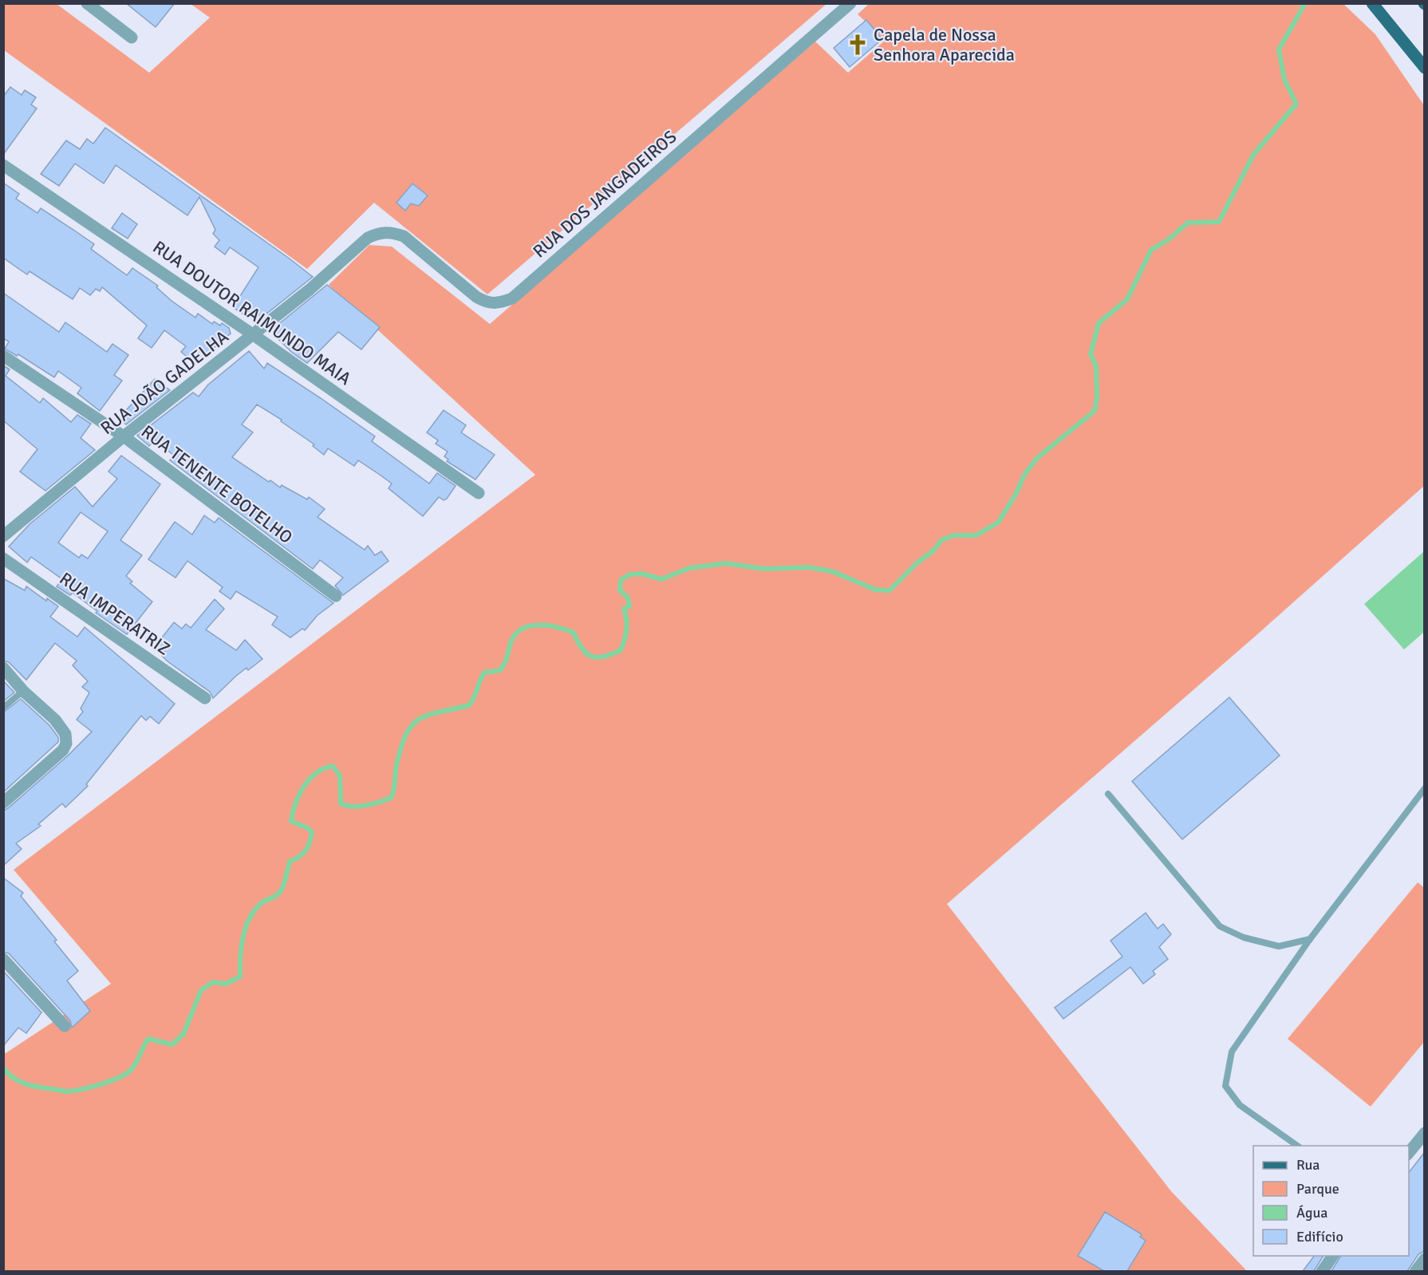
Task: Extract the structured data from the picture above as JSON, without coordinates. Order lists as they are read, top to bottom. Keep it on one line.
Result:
{"streets":{"street":["RUA DOS JANGADEIROS","RUA DOUTOR RAIMUNDO MAIA","RUA JOÃO GADELHA","RUA TENENTE BOTELHO","RUA IMPERATRIZ"]},"crossings":[["RUA DOS JANGADEIROS","RUA JOÃO GADELHA"],["RUA DOUTOR RAIMUNDO MAIA","RUA JOÃO GADELHA"],["RUA JOÃO GADELHA","RUA TENENTE BOTELHO"]],"places":{"church":["Capela de Nossa Senhora Aparecida"]},"legend":["Rua","Parque","Água","Edifício"]}
